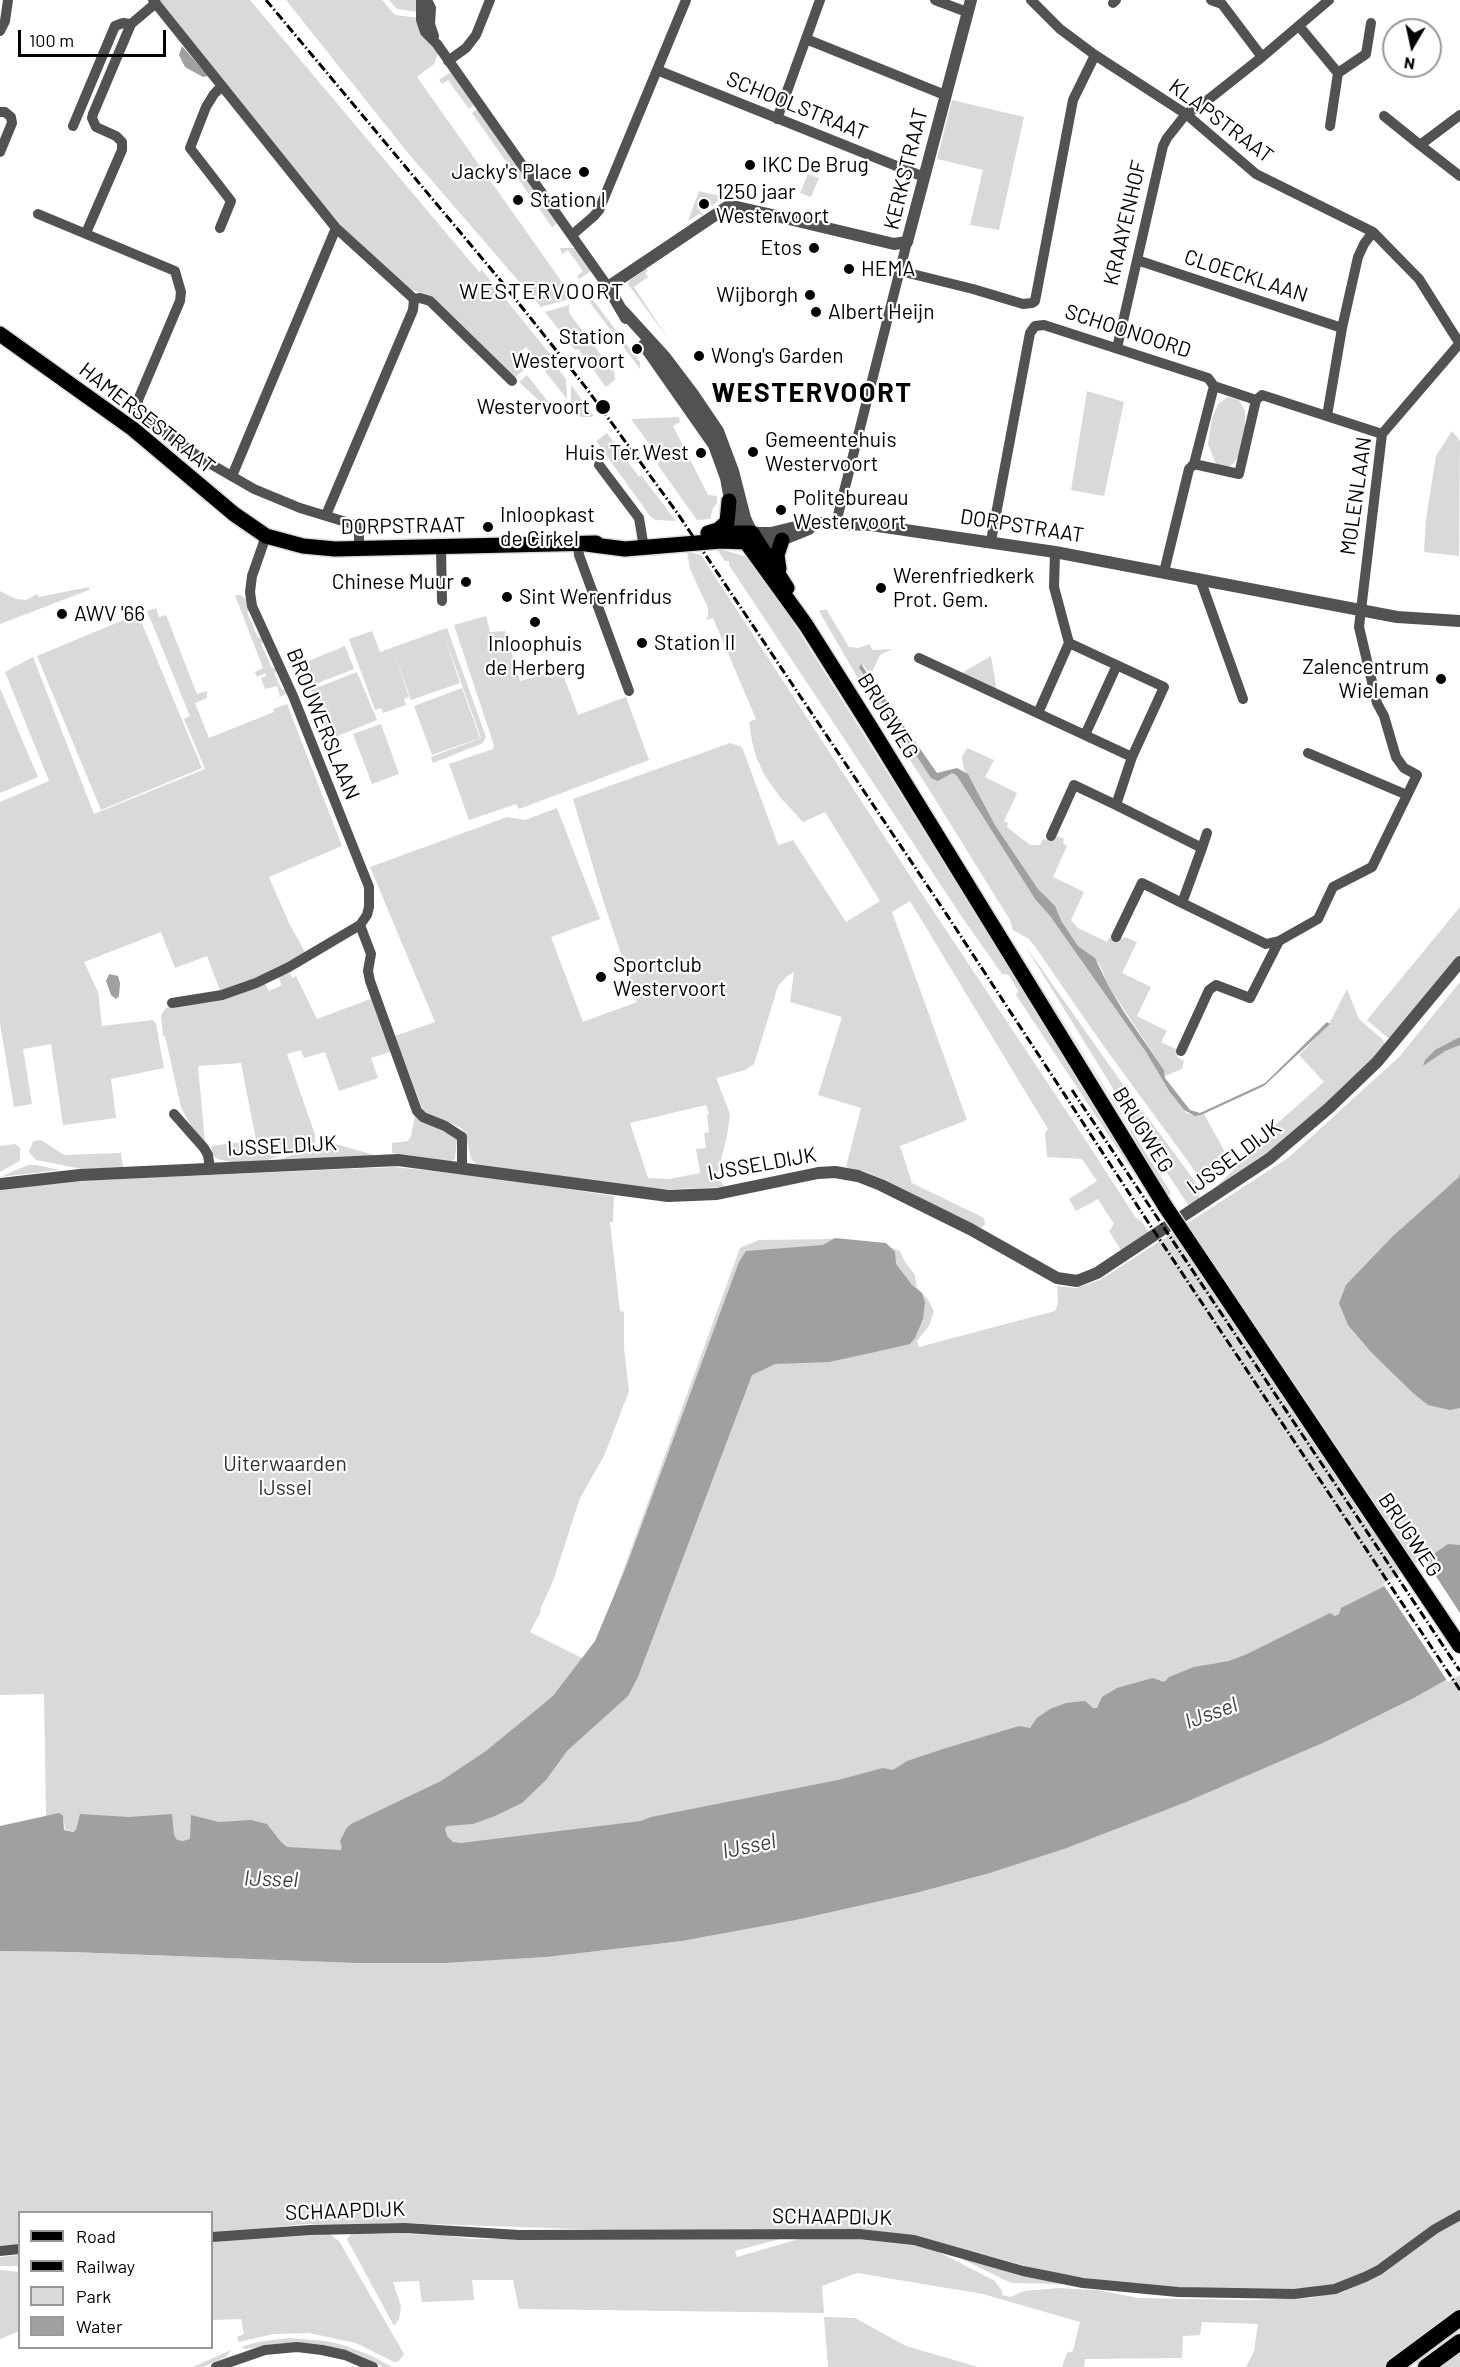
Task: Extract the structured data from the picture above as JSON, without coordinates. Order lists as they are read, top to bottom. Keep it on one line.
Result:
{"streets":{"main road":["HAMERSESTRAAT","DORPSTRAAT","BRUGWEG"],"street":["SCHOOLSTRAAT","KLAPSTRAAT","KERKSTRAAT","KRAAYENHOF","CLOECKLAAN","SCHOONOORD","MOLENLAAN","BROUWERSLAAN","IJSSELDIJK","SCHAAPDIJK"]},"crossings":[["SCHOOLSTRAAT","KERKSTRAAT"],["KLAPSTRAAT","KRAAYENHOF"],["KLAPSTRAAT","MOLENLAAN"],["KERKSTRAAT","DORPSTRAAT"],["KRAAYENHOF","CLOECKLAAN"],["KRAAYENHOF","SCHOONOORD"],["SCHOONOORD","MOLENLAAN"],["SCHOONOORD","DORPSTRAAT"],["HAMERSESTRAAT","DORPSTRAAT"],["HAMERSESTRAAT","BROUWERSLAAN"],["MOLENLAAN","DORPSTRAAT"],["DORPSTRAAT","BRUGWEG"],["DORPSTRAAT","BROUWERSLAAN"]],"districts":["WESTERVOORT","WESTERVOORT"],"water":["IJssel"],"parks":["Uiterwaarden IJssel"],"places":["IKC De Brug","Jacky's Place","Station I","1250 jaar Westervoort","Etos","HEMA","Wijborgh","Albert Heijn","Station Westervoort","Wong's Garden","Westervoort","Gemeentehuis Westervoort","Huis Ter West","Politebureau Westervoort","Inloopkast de Cirkel","Chinese Muur","Werenfriedkerk Prot. Gem.","Sint Werenfridus","AWV '66","Inloophuis de Herberg","Station II","Zalencentrum Wieleman","Sportclub Westervoort"],"legend":["Road","Railway","Park","Water"],"scale_bar":"100 m","north":"bottom"}
